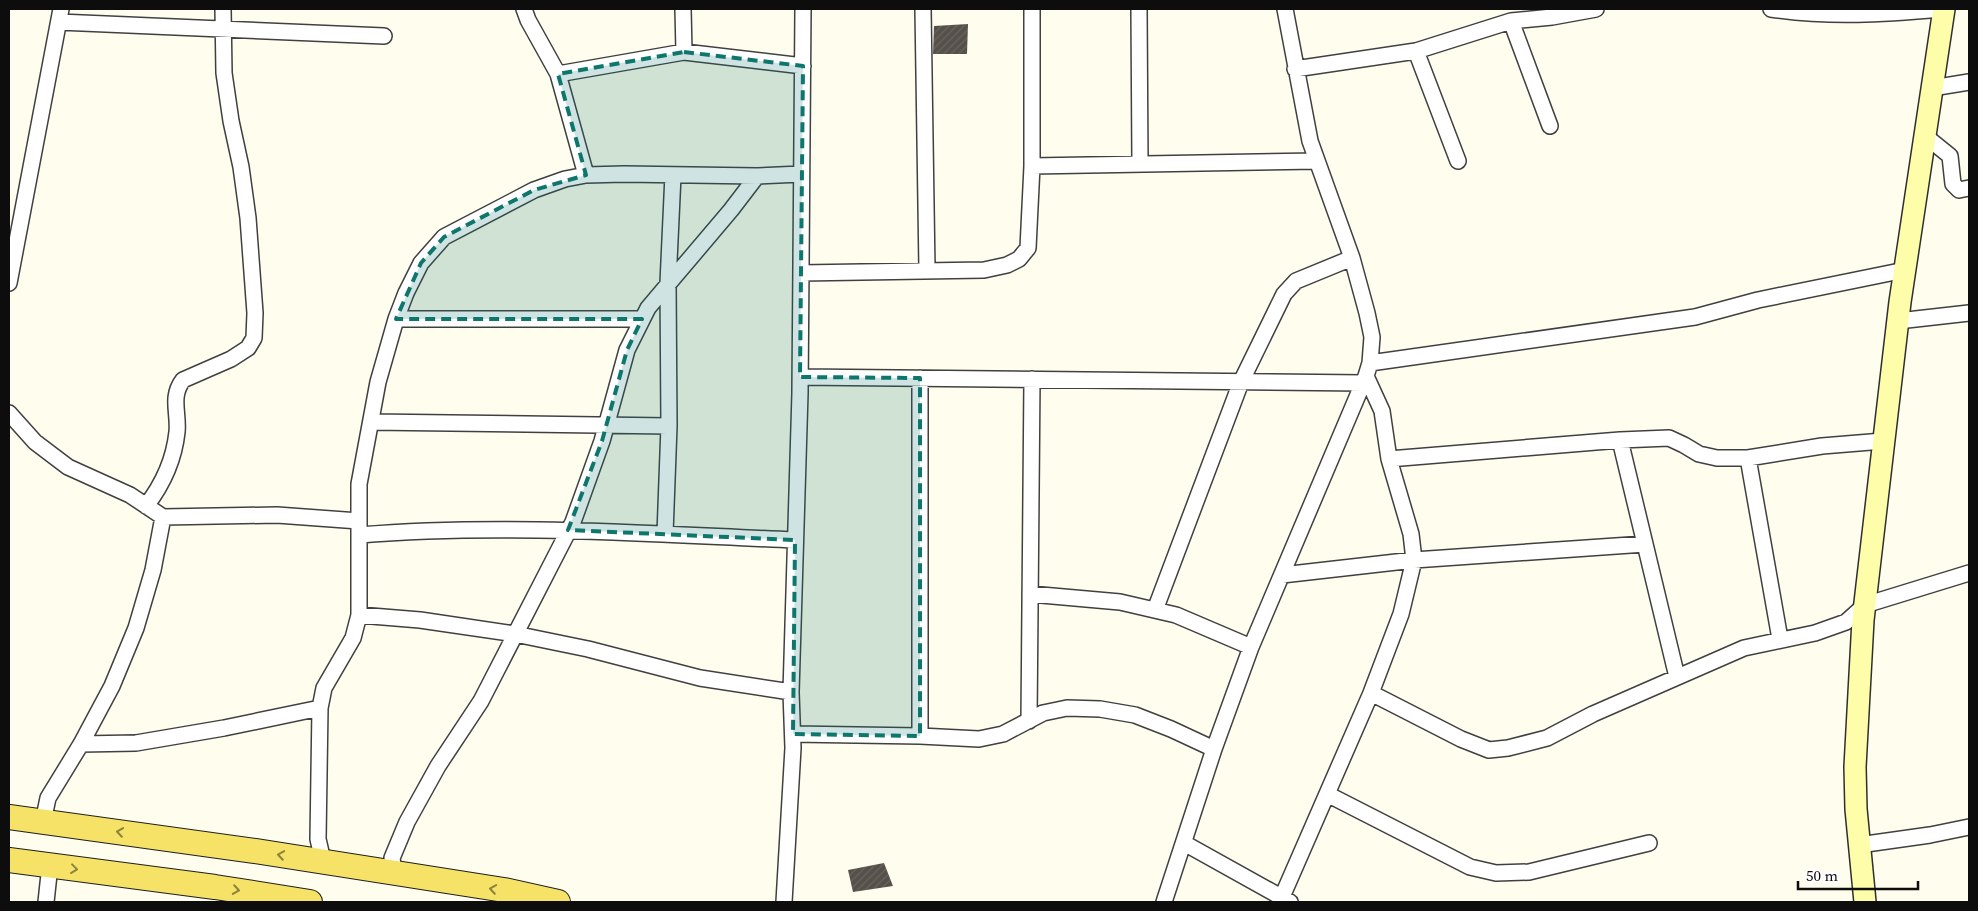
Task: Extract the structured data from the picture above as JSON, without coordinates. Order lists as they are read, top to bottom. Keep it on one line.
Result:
{"scale_bar":"50 m"}
